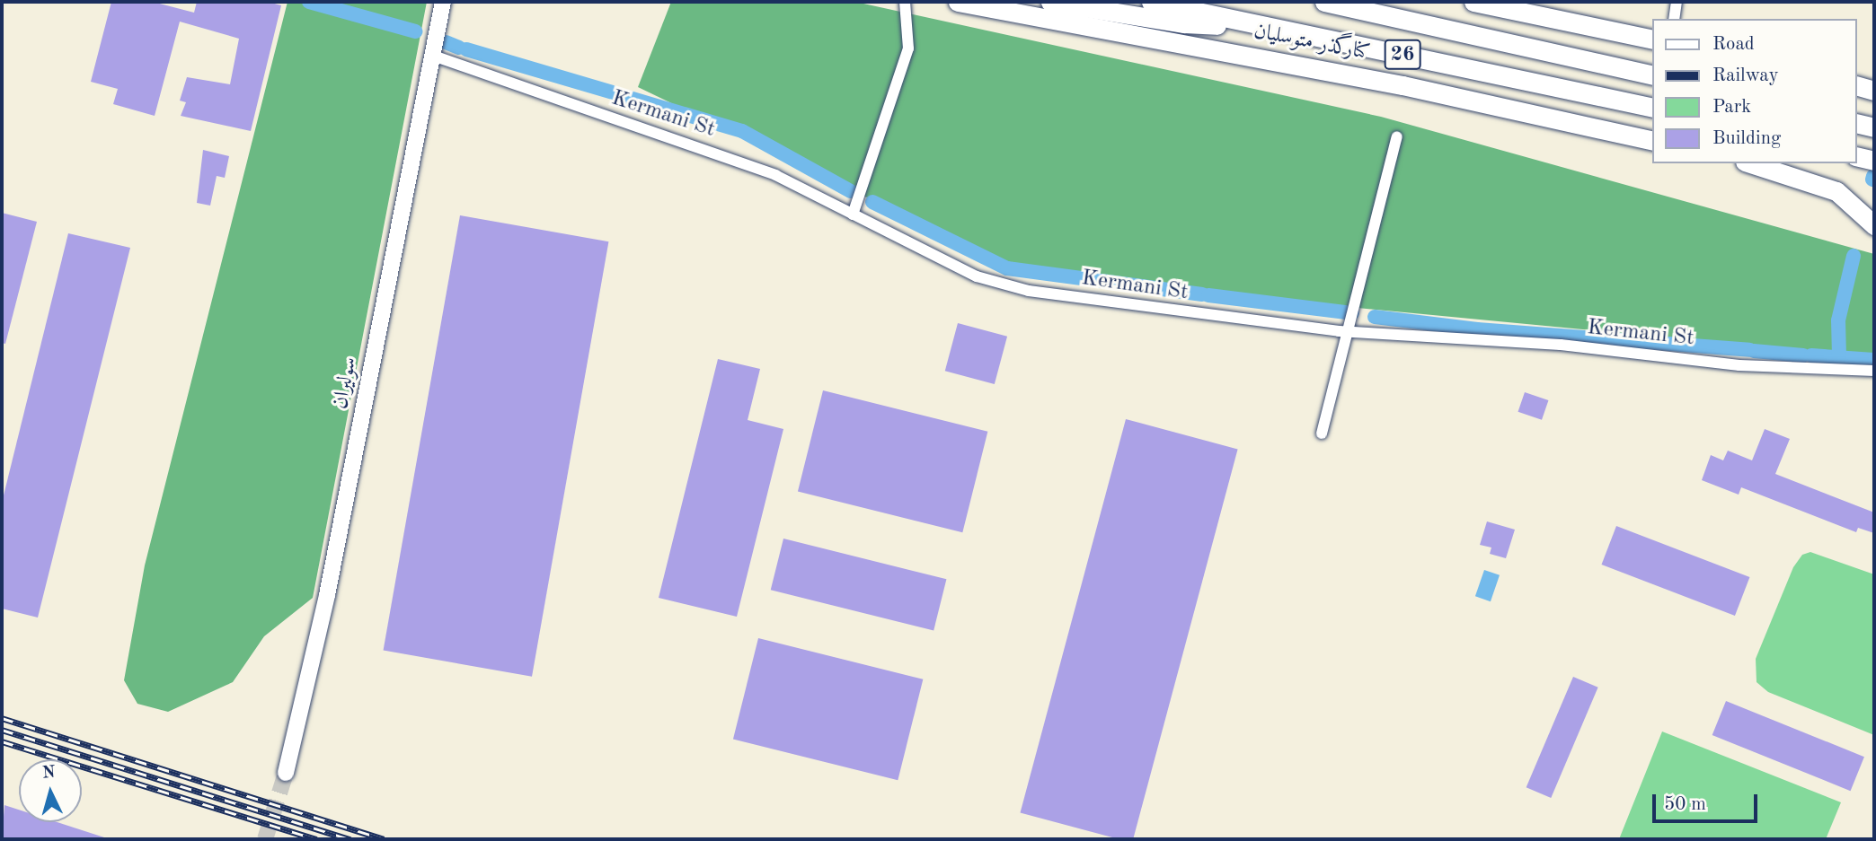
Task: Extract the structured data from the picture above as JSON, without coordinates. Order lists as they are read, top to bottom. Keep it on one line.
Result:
{"streets":{"main road":["کنارگذر متوسلیان","26","سولیران"],"street":["Kermani St"]},"crossings":[["Kermani St","سولیران"]],"legend":["Road","Railway","Park","Building"],"scale_bar":"50 m","north":"top"}
